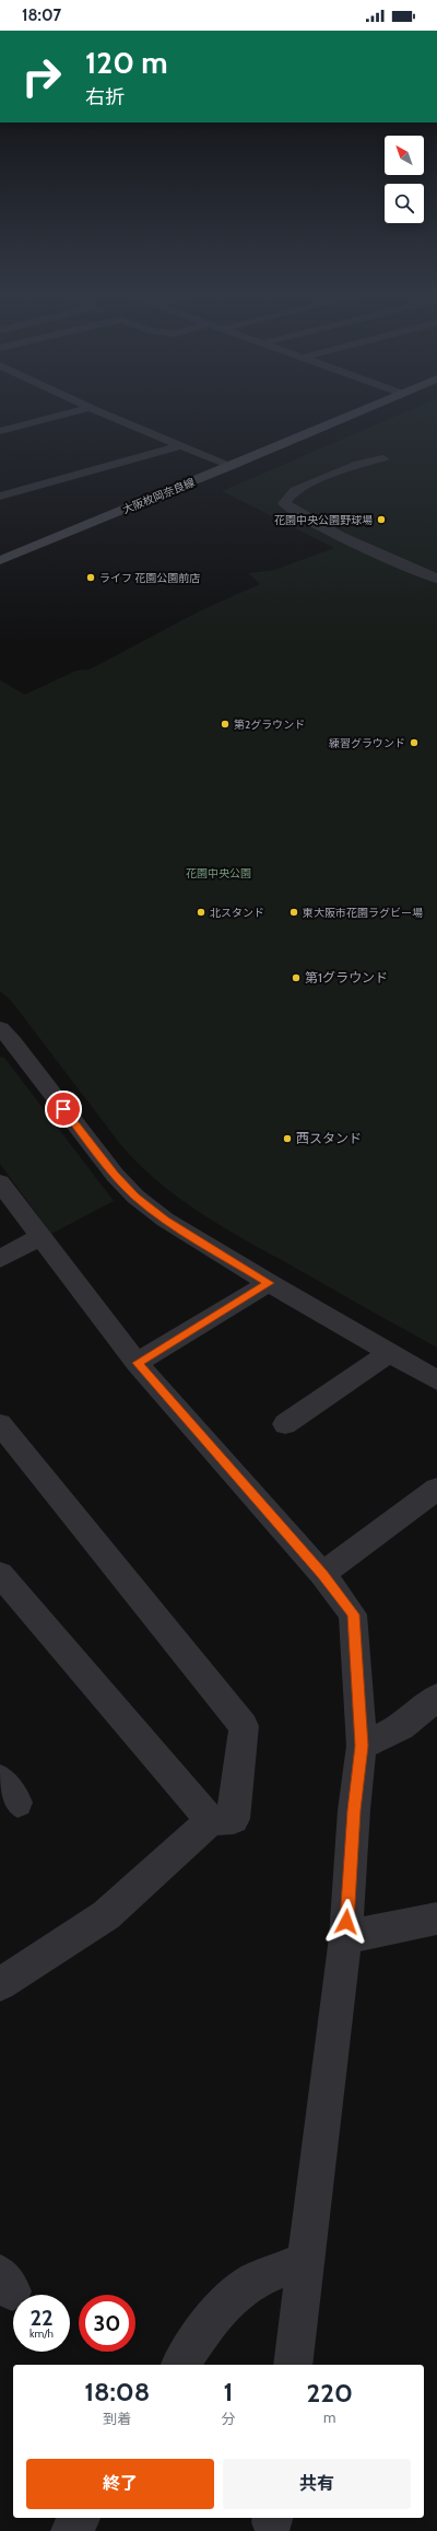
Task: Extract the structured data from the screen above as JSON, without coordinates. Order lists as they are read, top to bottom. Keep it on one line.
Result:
{"streets":{"main road":["大阪枚岡奈良線"]},"parks":["花園中央公園"],"places":["花園中央公園野球場","ライフ 花園公園前店","第2グラウンド","練習グラウンド","北スタンド","東大阪市花園ラグビー場","第1グラウンド","西スタンド"],"north":"top left","page":{"status":"18:07","turn":["120 m","右折"],"speed":"22 km/h","limit":"30","eta":["18:08","到着","1","分","220","m"],"buttons":["終了","共有"]}}
